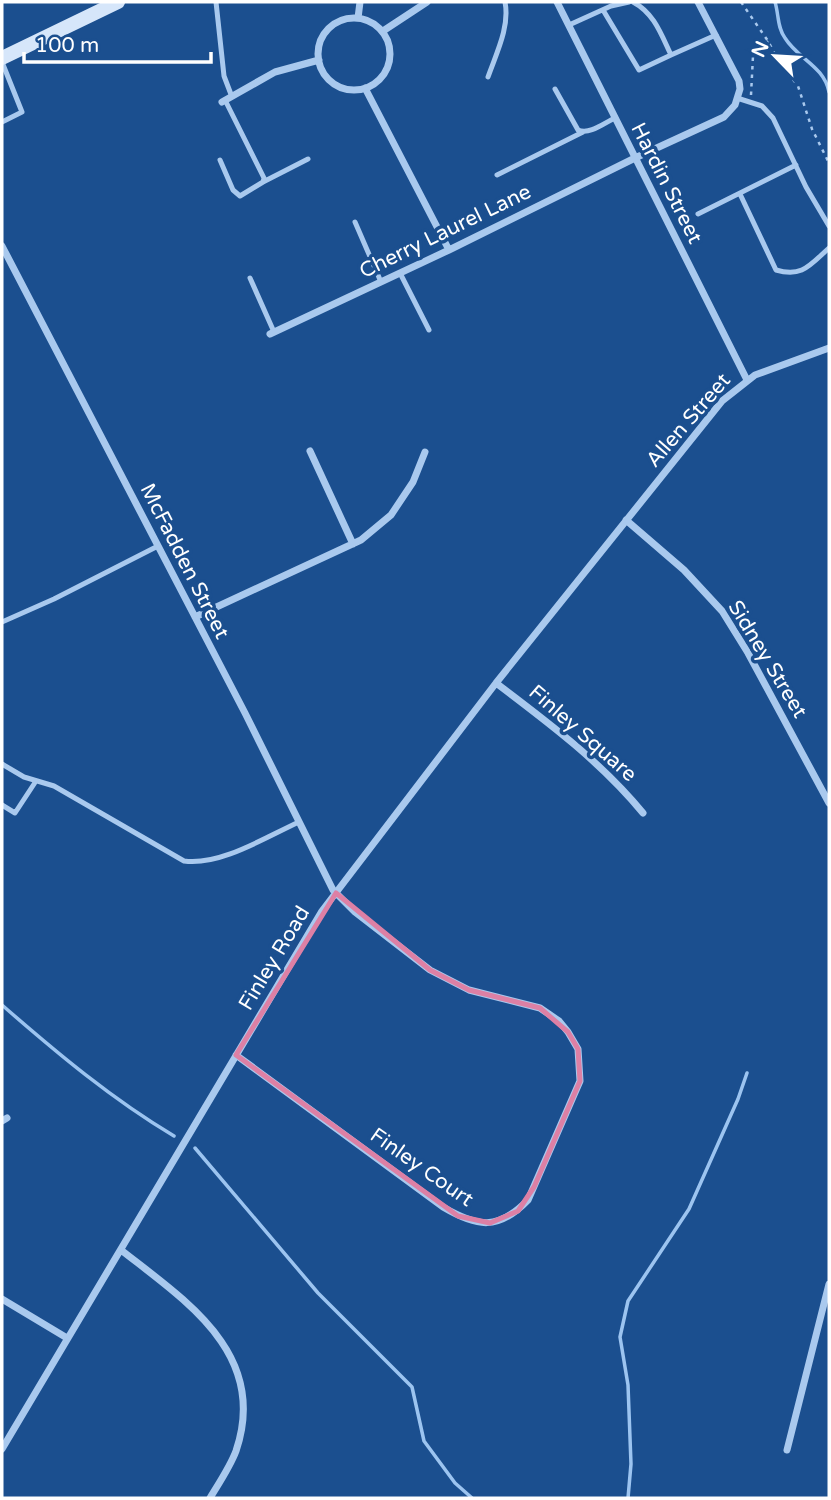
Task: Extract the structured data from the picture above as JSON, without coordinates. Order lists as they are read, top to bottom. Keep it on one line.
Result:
{"streets":{"street":["Hardin Street","Cherry Laurel Lane","Allen Street","McFadden Street","Sidney Street","Finley Square","Finley Road","Finley Court"]},"crossings":[["Hardin Street","Cherry Laurel Lane"],["Hardin Street","Allen Street"],["Allen Street","Sidney Street"],["Allen Street","Finley Road"],["McFadden Street","Finley Road"],["McFadden Street","Finley Court"],["Sidney Street","Finley Road"],["Finley Square","Finley Road"],["Finley Road","Finley Court"]],"scale_bar":"100 m","north":"top left"}
